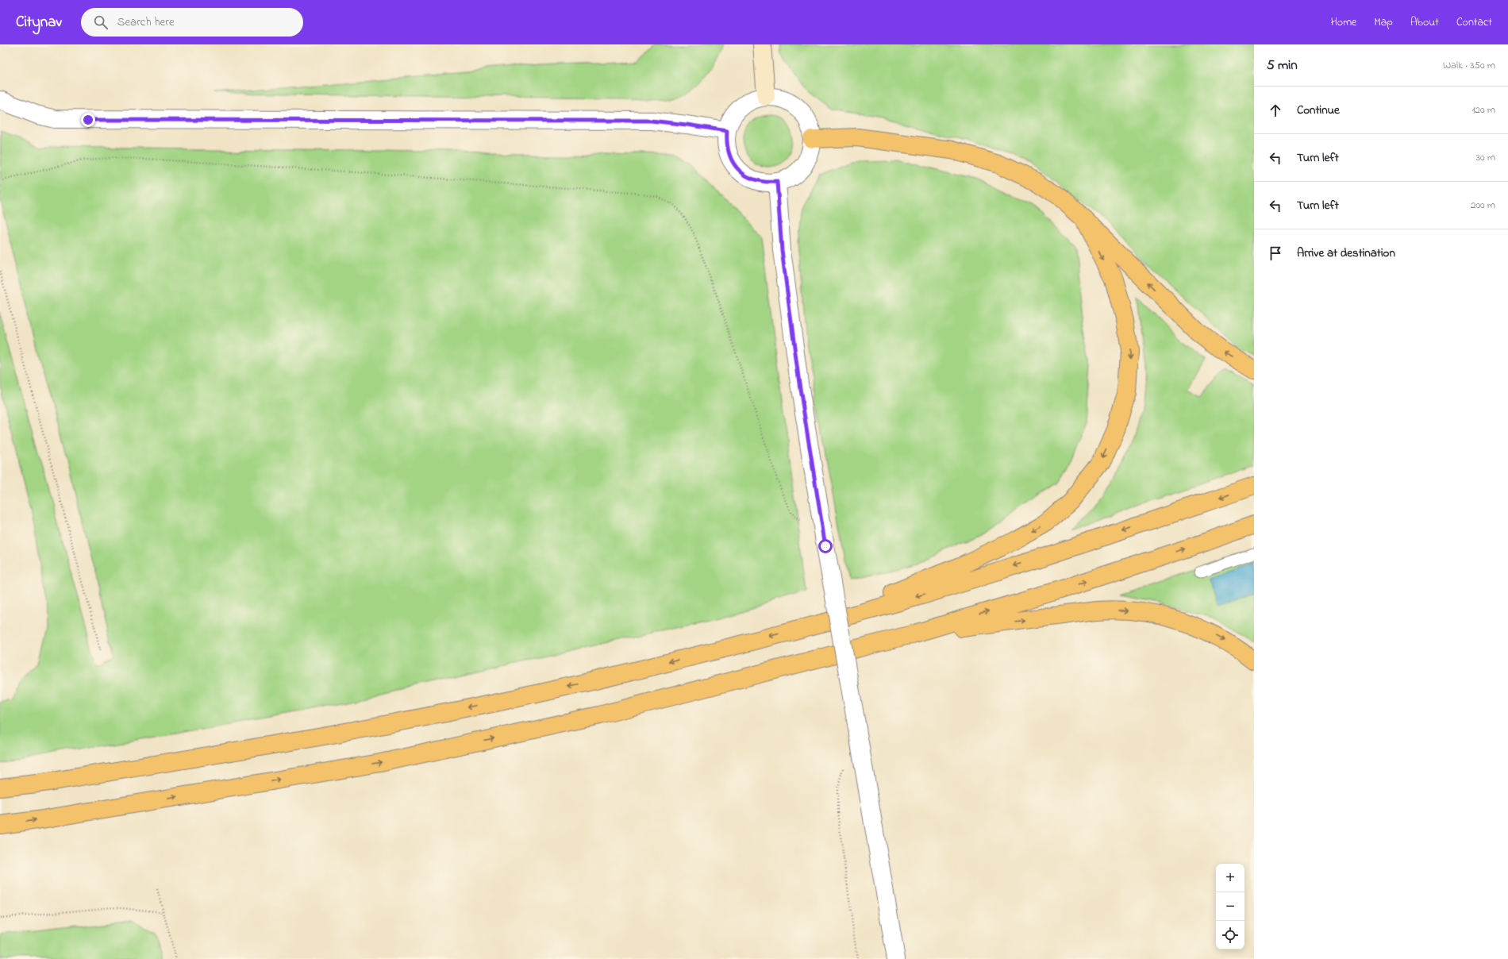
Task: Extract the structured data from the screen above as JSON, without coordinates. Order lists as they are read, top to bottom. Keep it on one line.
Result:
{"page":{"header":"Citynav","search":"Search here","nav":["Home","Map","About","Contact"],"heading":["5 min","Walk · 350 m"],"list":[["Continue","120 m"],["Turn left","30 m"],["Turn left","200 m"],"Arrive at destination"],"map_buttons":["+","−"]}}
